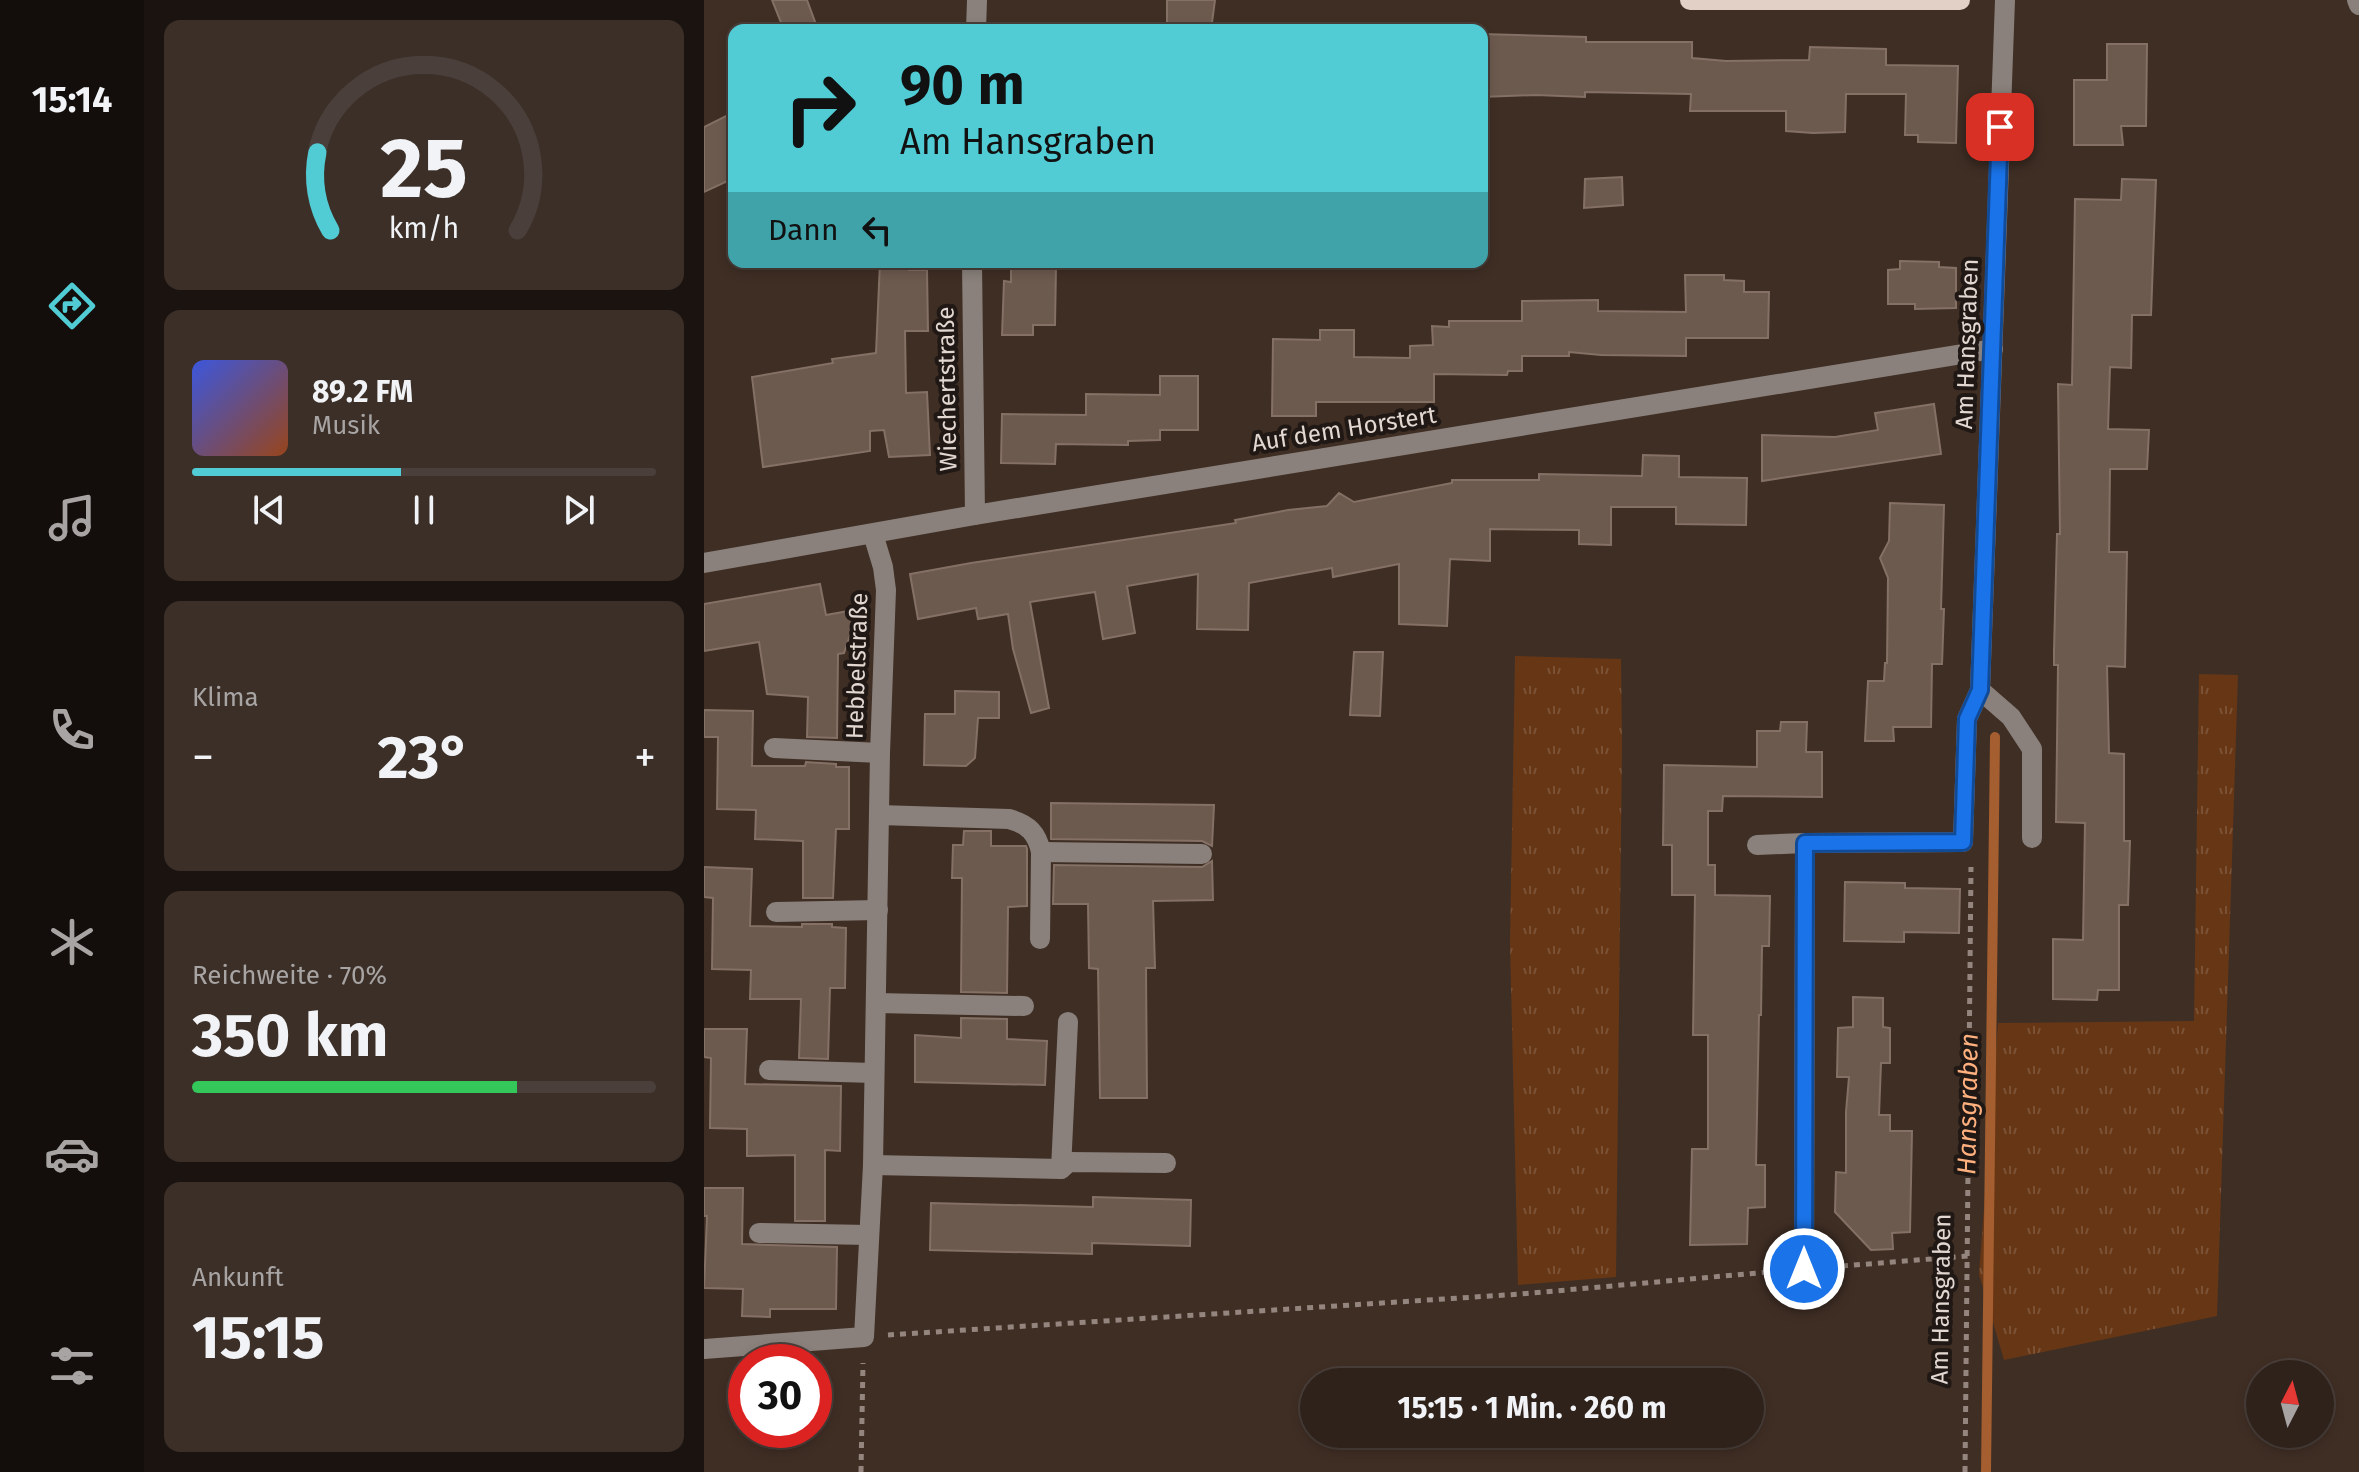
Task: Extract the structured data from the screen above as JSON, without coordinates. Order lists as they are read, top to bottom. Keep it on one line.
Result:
{"streets":{"street":["Am Hansgraben","Wiechertstraße","Auf dem Horstert","Hebbelstraße"]},"crossings":[["Am Hansgraben","Auf dem Horstert"],["Wiechertstraße","Auf dem Horstert"],["Auf dem Horstert","Hebbelstraße"]],"water":["Hansgraben"],"north":"top","page":{"tabs":"15:14","turn":["90 m","Am Hansgraben"],"then":"Dann","song":["89.2 FM","Musik"],"tile":["Klima",["Reichweite · 70%","350 km"],["Ankunft","15:15"]],"heat":["−","23°","+"],"limit":"30","trip":"15:15 · 1 Min. · 260 m","gauge":["25","km/h"]}}
